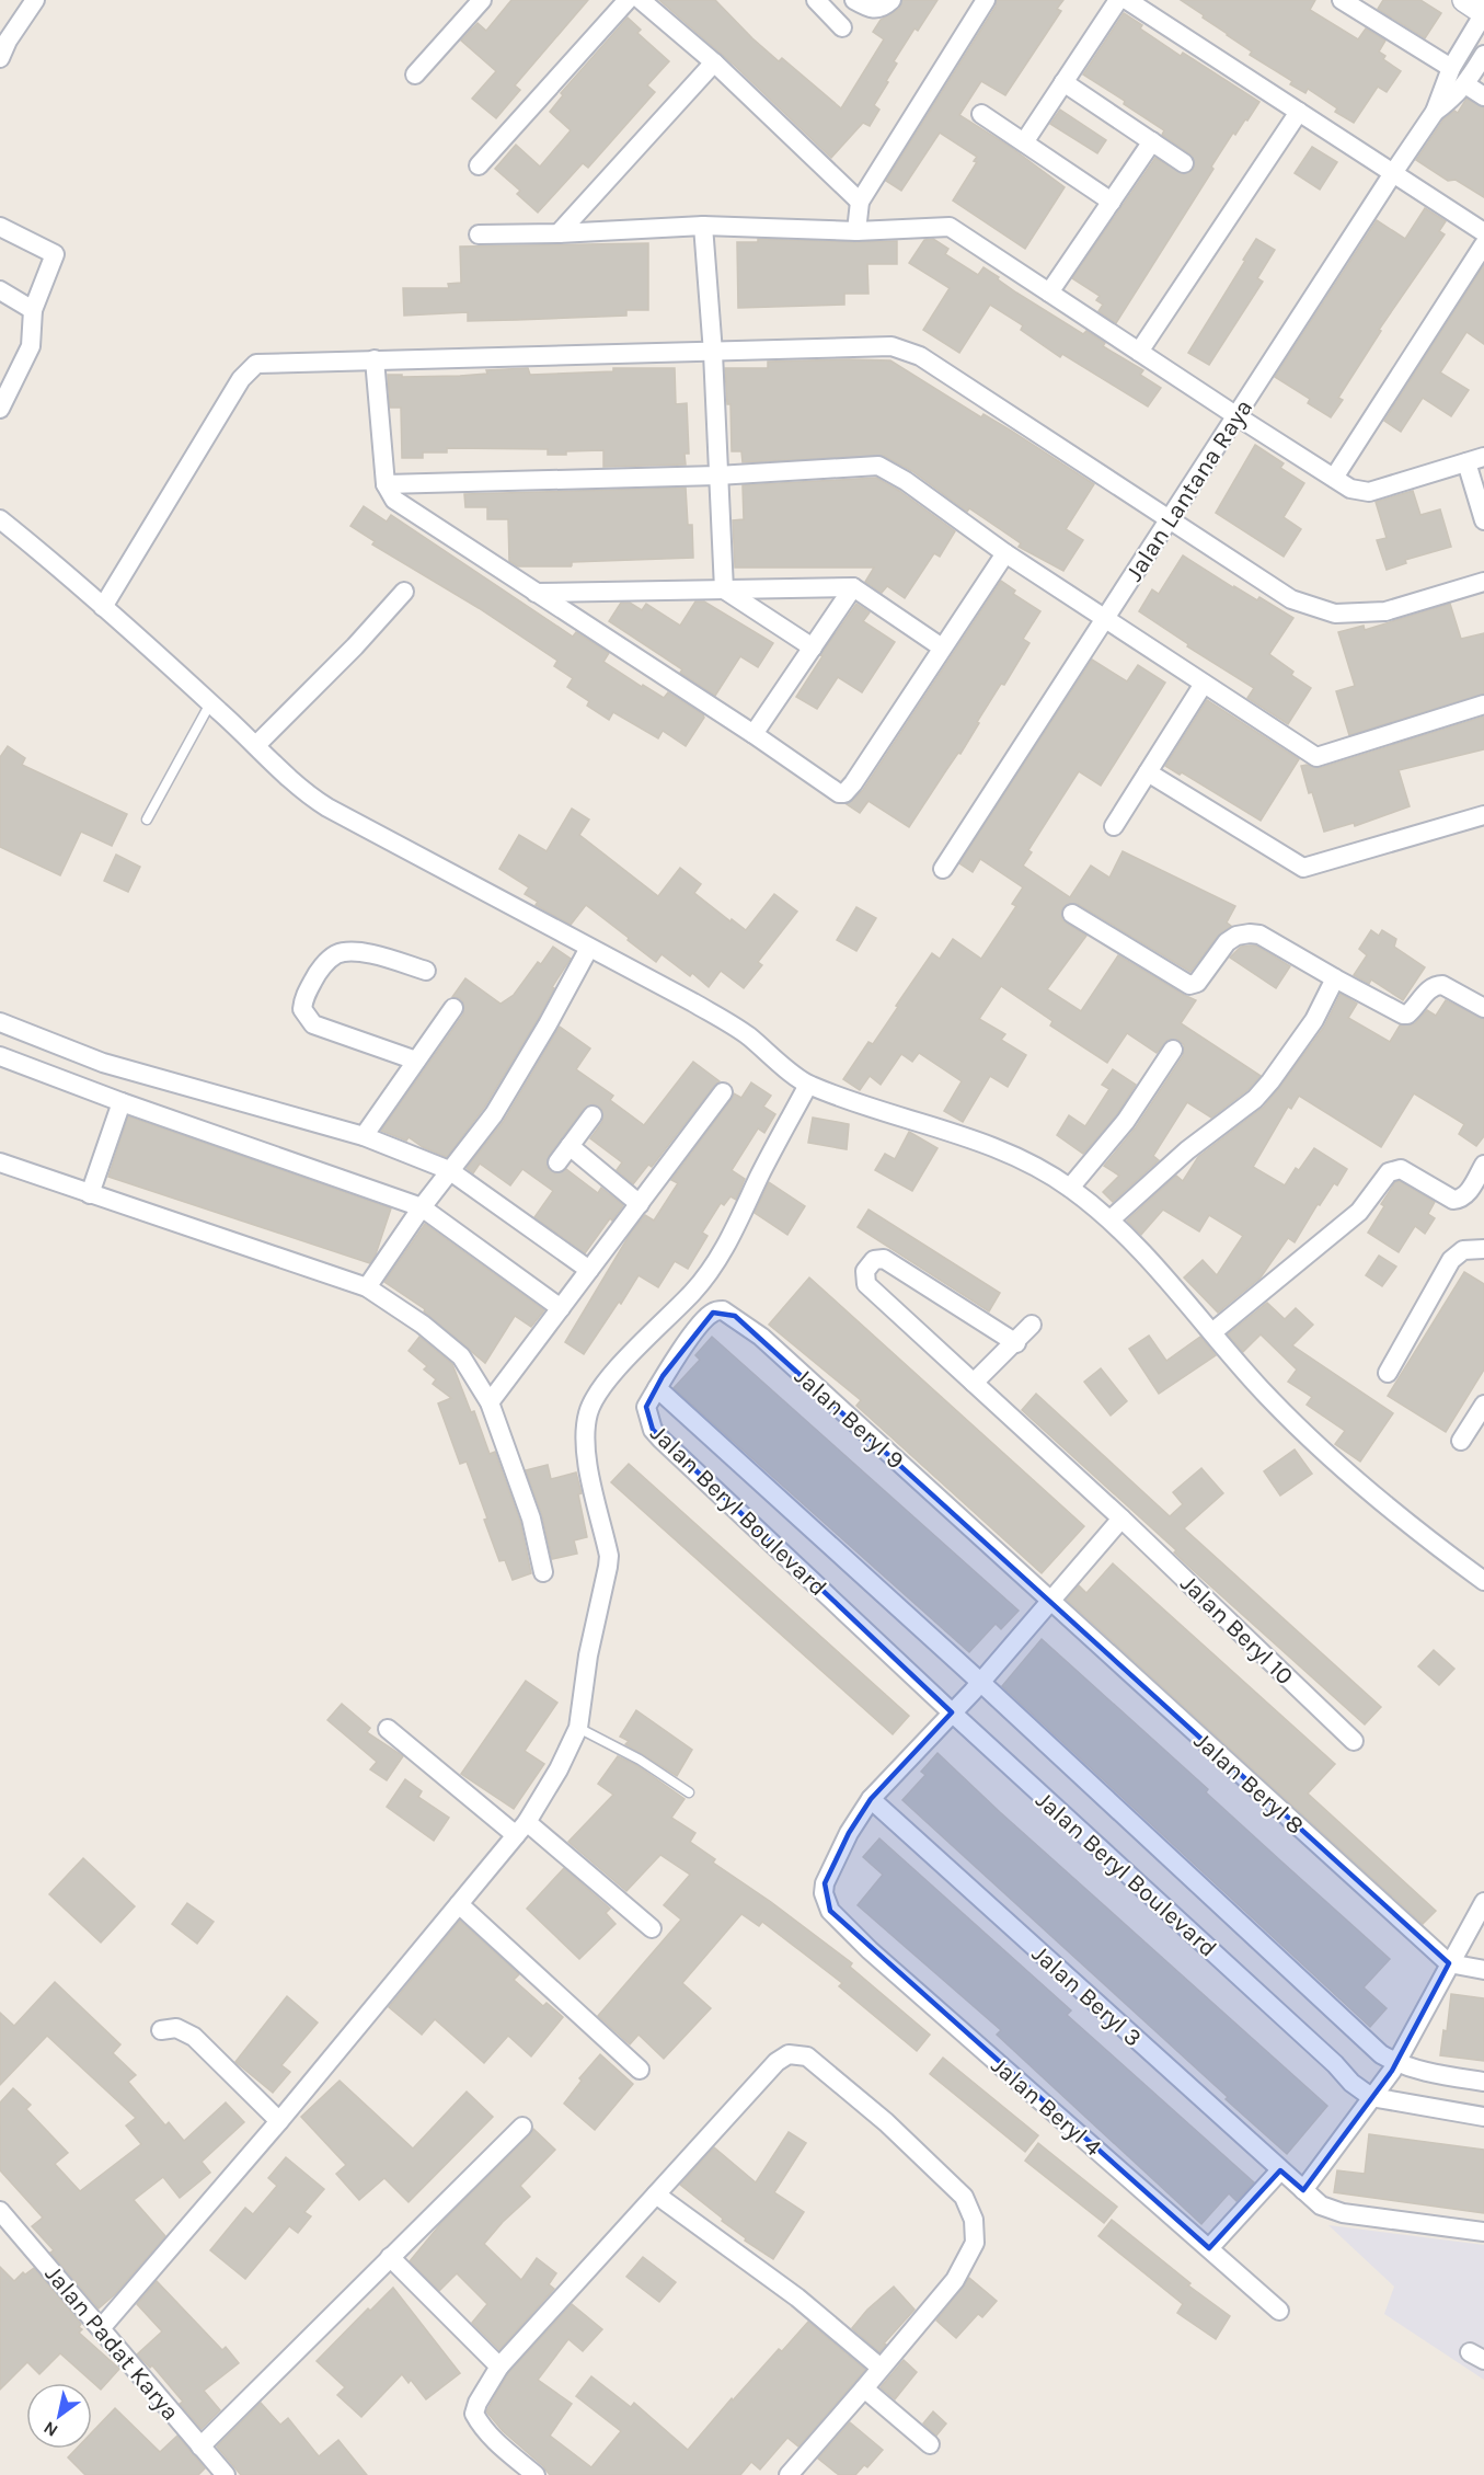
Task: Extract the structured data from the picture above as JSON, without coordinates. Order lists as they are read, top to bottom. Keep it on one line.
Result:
{"streets":{"street":["Jalan Lantana Raya","Jalan Beryl 9","Jalan Beryl Boulevard","Jalan Beryl 10","Jalan Beryl 8","Jalan Beryl 3","Jalan Beryl 4","Jalan Padat Karya"]},"crossings":[["Jalan Beryl 9","Jalan Beryl Boulevard"],["Jalan Beryl 9","Jalan Beryl 8"],["Jalan Beryl 3","Jalan Beryl 4"]],"north":"bottom left"}
